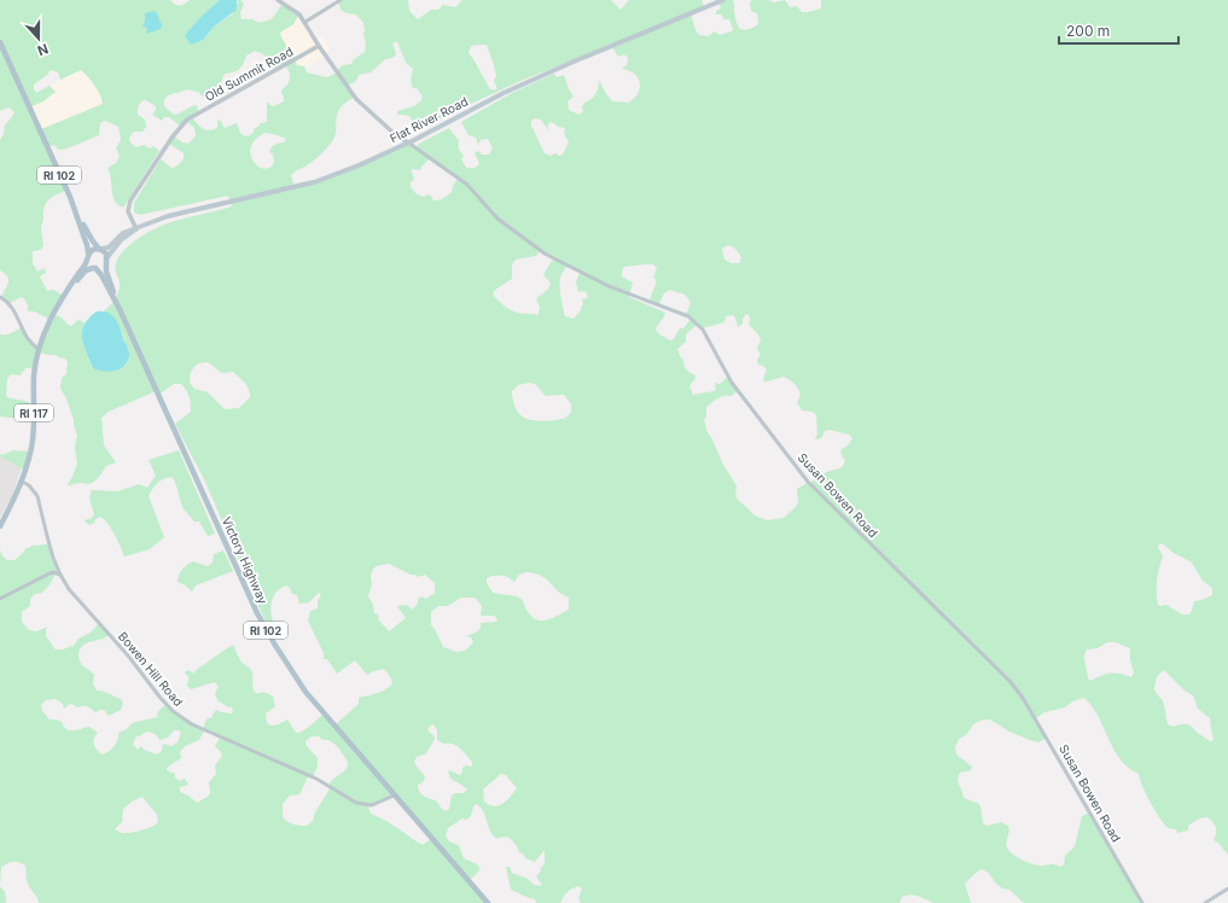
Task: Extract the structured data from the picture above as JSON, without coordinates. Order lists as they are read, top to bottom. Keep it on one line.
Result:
{"streets":{"main road":["Flat River Road","RI 102","RI 117","Victory Highway"],"street":["Old Summit Road","Susan Bowen Road","Bowen Hill Road"]},"crossings":[["Old Summit Road","Flat River Road"],["Flat River Road","RI 102"],["Flat River Road","RI 117"],["Flat River Road","Susan Bowen Road"],["Flat River Road","Victory Highway"],["RI 102","RI 117"],["RI 102","Victory Highway"],["RI 117","Victory Highway"],["RI 117","Bowen Hill Road"],["Victory Highway","Bowen Hill Road"]],"scale_bar":"200 m","north":"bottom"}
